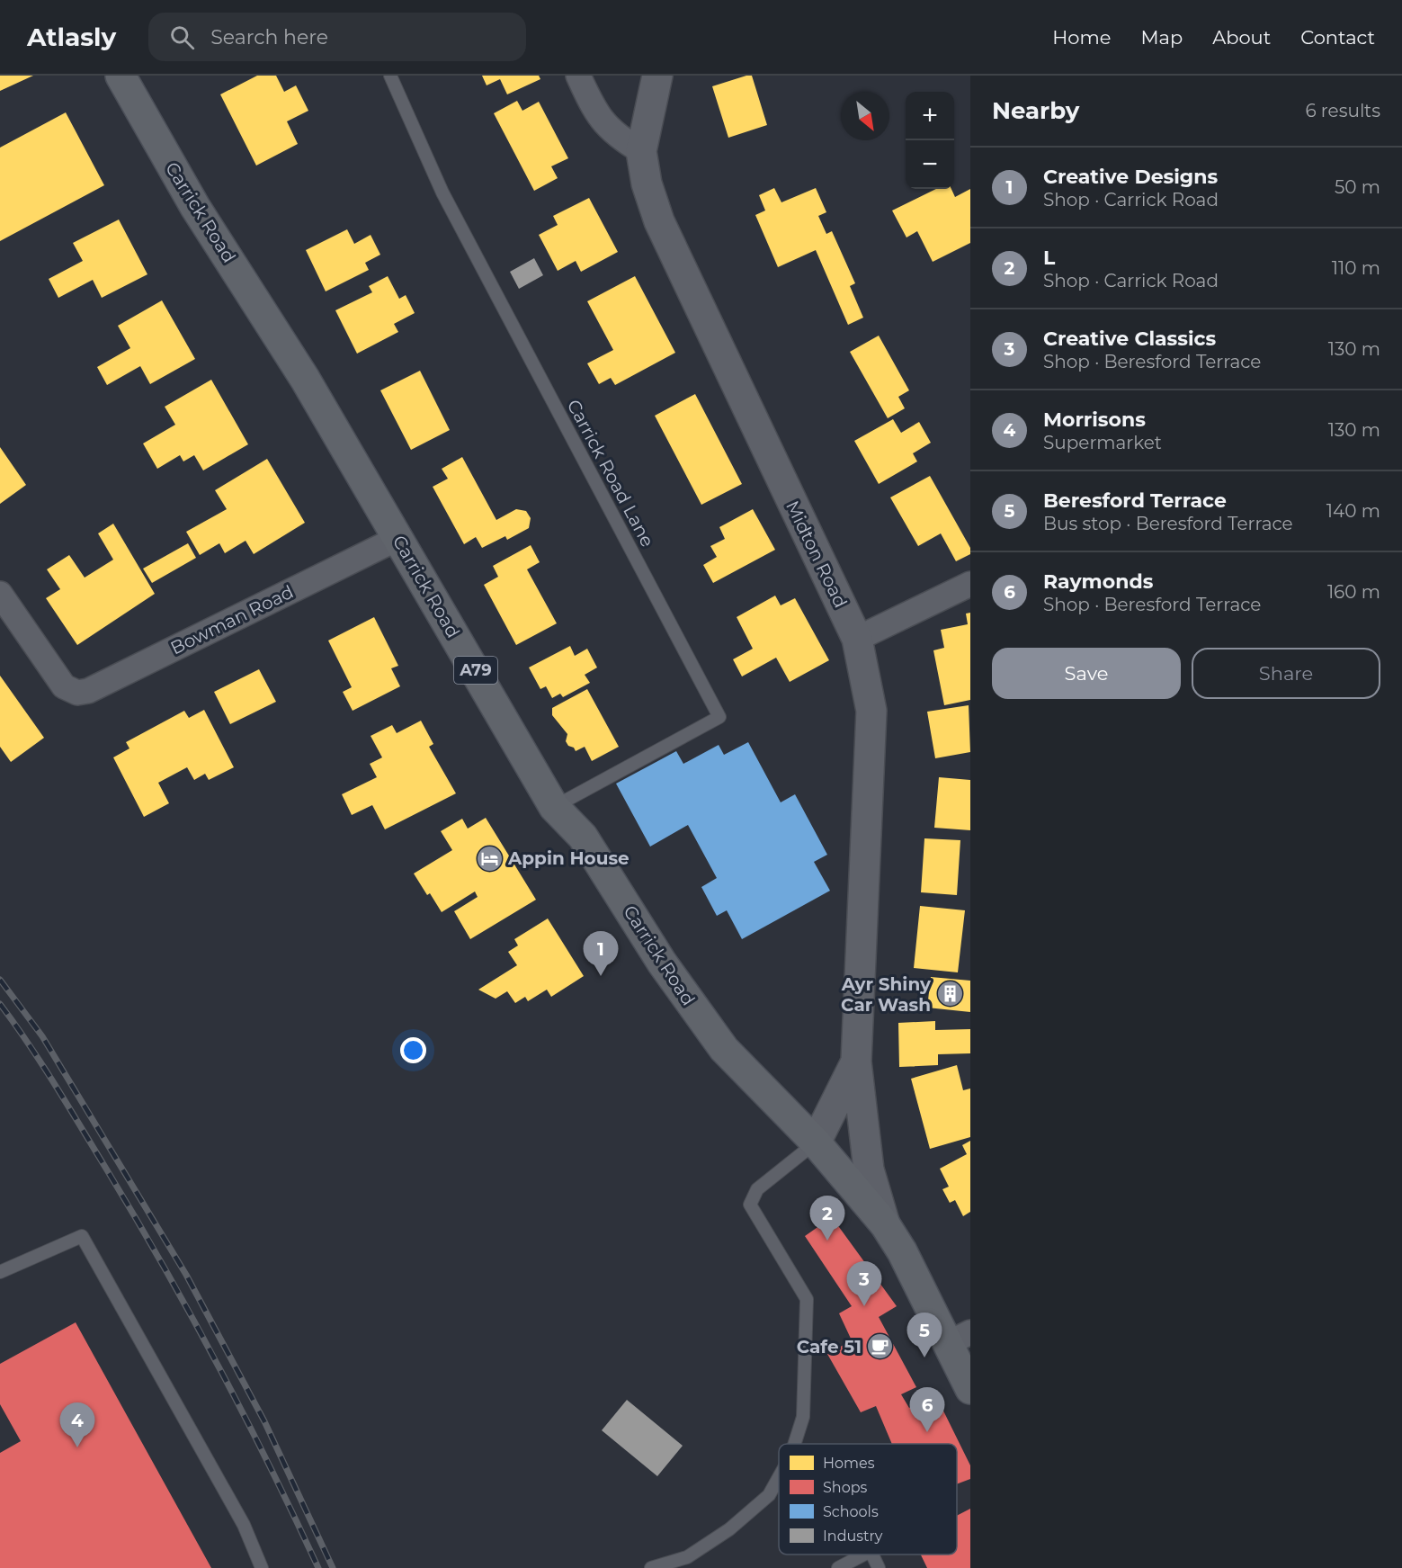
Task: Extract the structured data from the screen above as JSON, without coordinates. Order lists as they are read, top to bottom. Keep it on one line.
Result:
{"streets":{"main road":["Carrick Road","A79"],"street":["Midton Road","Bowman Road"],"lane":["Carrick Road Lane"]},"crossings":[["Carrick Road","Carrick Road Lane"],["Carrick Road","Midton Road"],["Carrick Road","Bowman Road"],["Carrick Road","A79"],["Midton Road","A79"]],"places":{"hotel":["Appin House"],"building":["Ayr Shiny Car Wash"],"cafe":["Cafe 51"]},"legend":["Homes","Shops","Schools","Industry"],"north":"bottom right","page":{"header":"Atlasly","search":"Search here","nav":["Home","Map","About","Contact"],"heading":["Nearby","6 results"],"map_buttons":["+","−"],"list":[{"mark":"1","name":"Creative Designs","note":"Shop · Carrick Road","value":"50 m"},{"mark":"2","name":"L","note":"Shop · Carrick Road","value":"110 m"},{"mark":"3","name":"Creative Classics","note":"Shop · Beresford Terrace","value":"130 m"},{"mark":"4","name":"Morrisons","note":"Supermarket","value":"130 m"},{"mark":"5","name":"Beresford Terrace","note":"Bus stop · Beresford Terrace","value":"140 m"},{"mark":"6","name":"Raymonds","note":"Shop · Beresford Terrace","value":"160 m"}],"buttons":["Save","Share"],"pins":["1","2","3","5","6","4"]}}
